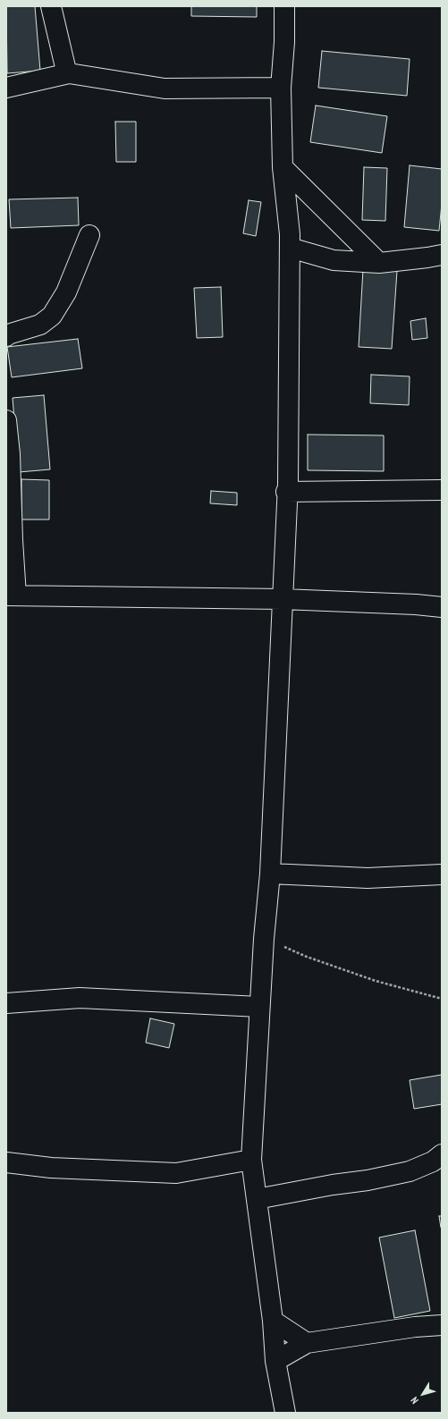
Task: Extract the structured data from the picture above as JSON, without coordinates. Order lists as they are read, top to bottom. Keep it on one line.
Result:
{"north":"bottom left"}
